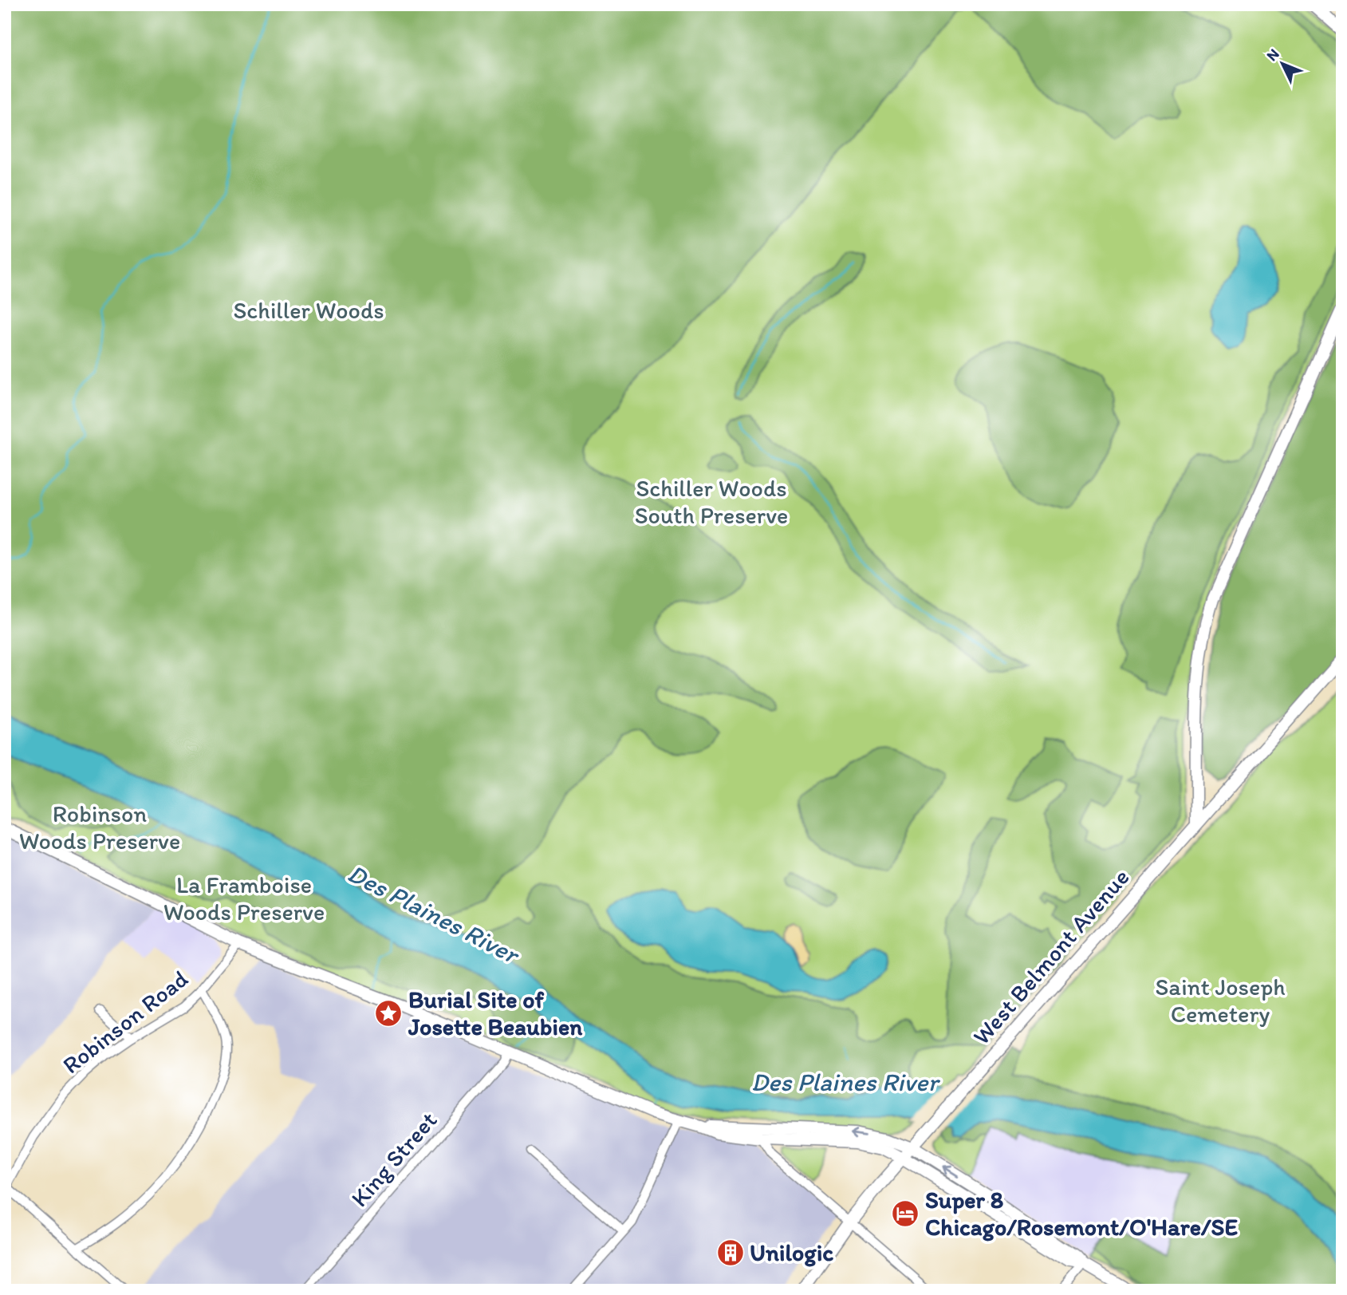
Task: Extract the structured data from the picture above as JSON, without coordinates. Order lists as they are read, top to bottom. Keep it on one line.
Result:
{"streets":{"main road":["West Belmont Avenue"],"street":["Robinson Road","King Street"]},"water":["Des Plaines River"],"parks":["Schiller Woods","Schiller Woods South Preserve","Robinson Woods Preserve","La Framboise Woods Preserve","Saint Joseph Cemetery"],"places":{"place":["Burial Site of Josette Beaubien"],"hotel":["Super 8 Chicago/Rosemont/O'Hare/SE"],"building":["Unilogic"]},"north":"top left"}
